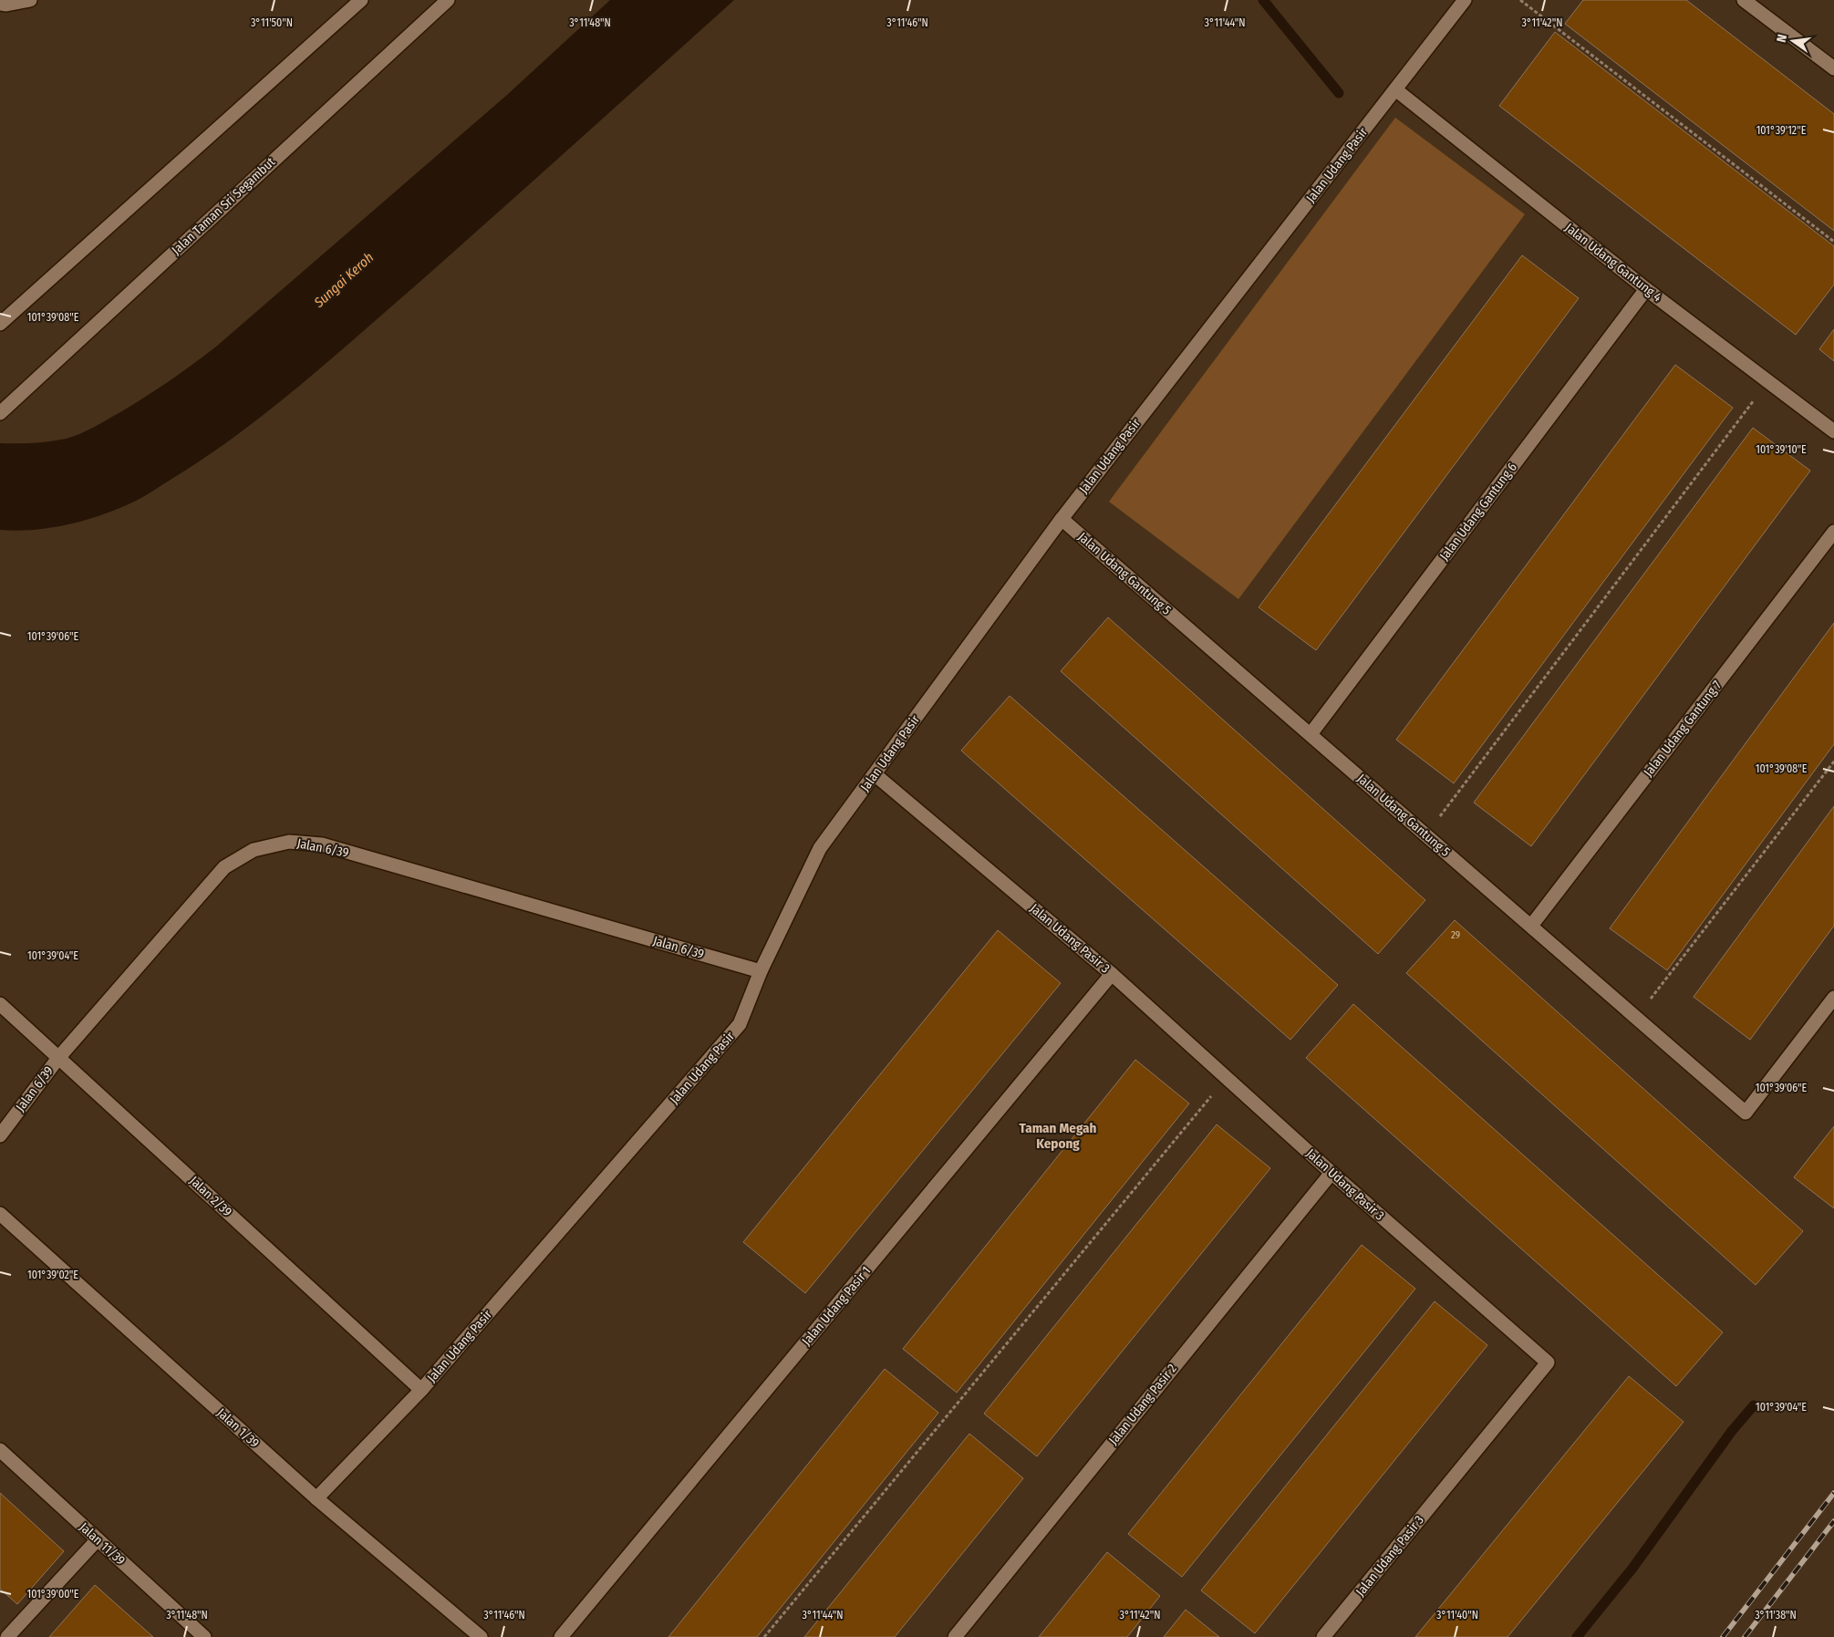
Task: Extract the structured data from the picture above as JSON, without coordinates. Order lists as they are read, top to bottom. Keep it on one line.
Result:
{"streets":{"street":["Jalan Udang Pasir","Jalan Taman Sri Segambut","Jalan Udang Gantung 4","Jalan Udang Gantung 6","Jalan Udang Gantung 5","Jalan Udang Gantung 7","Jalan 6/39","Jalan Udang Pasir 3","Jalan 2/39","Jalan Udang Pasir 1","Jalan Udang Pasir 2","Jalan 1/39","Jalan 11/39"]},"crossings":[["Jalan Udang Pasir","Jalan Udang Gantung 4"],["Jalan Udang Pasir","Jalan Udang Gantung 5"],["Jalan Udang Pasir","Jalan 6/39"],["Jalan Udang Pasir","Jalan Udang Pasir 3"],["Jalan Udang Pasir","Jalan 2/39"],["Jalan Udang Pasir","Jalan 1/39"],["Jalan Udang Gantung 4","Jalan Udang Gantung 6"],["Jalan Udang Gantung 6","Jalan Udang Gantung 5"],["Jalan Udang Gantung 5","Jalan Udang Gantung 7"],["Jalan 6/39","Jalan 2/39"],["Jalan Udang Pasir 3","Jalan Udang Pasir 1"],["Jalan Udang Pasir 3","Jalan Udang Pasir 2"]],"districts":["Taman Megah Kepong"],"water":["Sungai Keroh"],"house_numbers":["29"],"north":"left","coordinates":["3°11'50\"N","3°11'48\"N","3°11'46\"N","3°11'44\"N","3°11'42\"N","101°39'12\"E","101°39'08\"E","101°39'10\"E","101°39'06\"E","101°39'04\"E","101°39'02\"E","101°39'00\"E","3°11'40\"N","3°11'38\"N"]}
